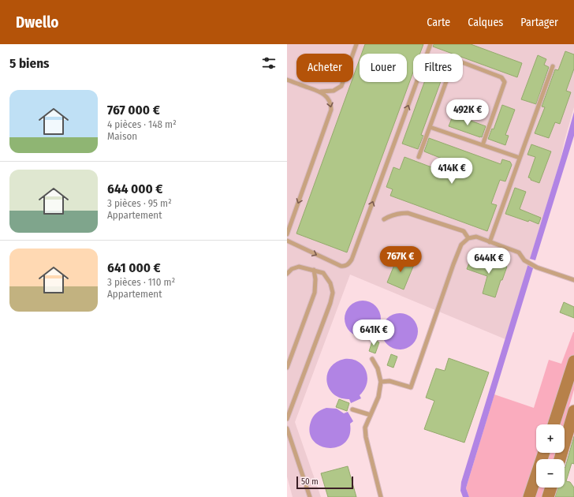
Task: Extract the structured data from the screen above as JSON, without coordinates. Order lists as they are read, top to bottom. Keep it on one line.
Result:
{"scale_bar":"50 m","page":{"header":"Dwello","nav":["Carte","Calques","Partager"],"heading":"5 biens","chip":["Acheter","Louer","Filtres"],"list":[{"name":"767 000 €","note":"4 pièces · 148 m² · Maison"},{"name":"644 000 €","note":"3 pièces · 95 m² · Appartement"},{"name":"641 000 €","note":"3 pièces · 110 m² · Appartement"}],"price":["492K €","414K €","767K €","644K €","641K €"],"map_buttons":["+","−"],"scale":"50 m"}}
